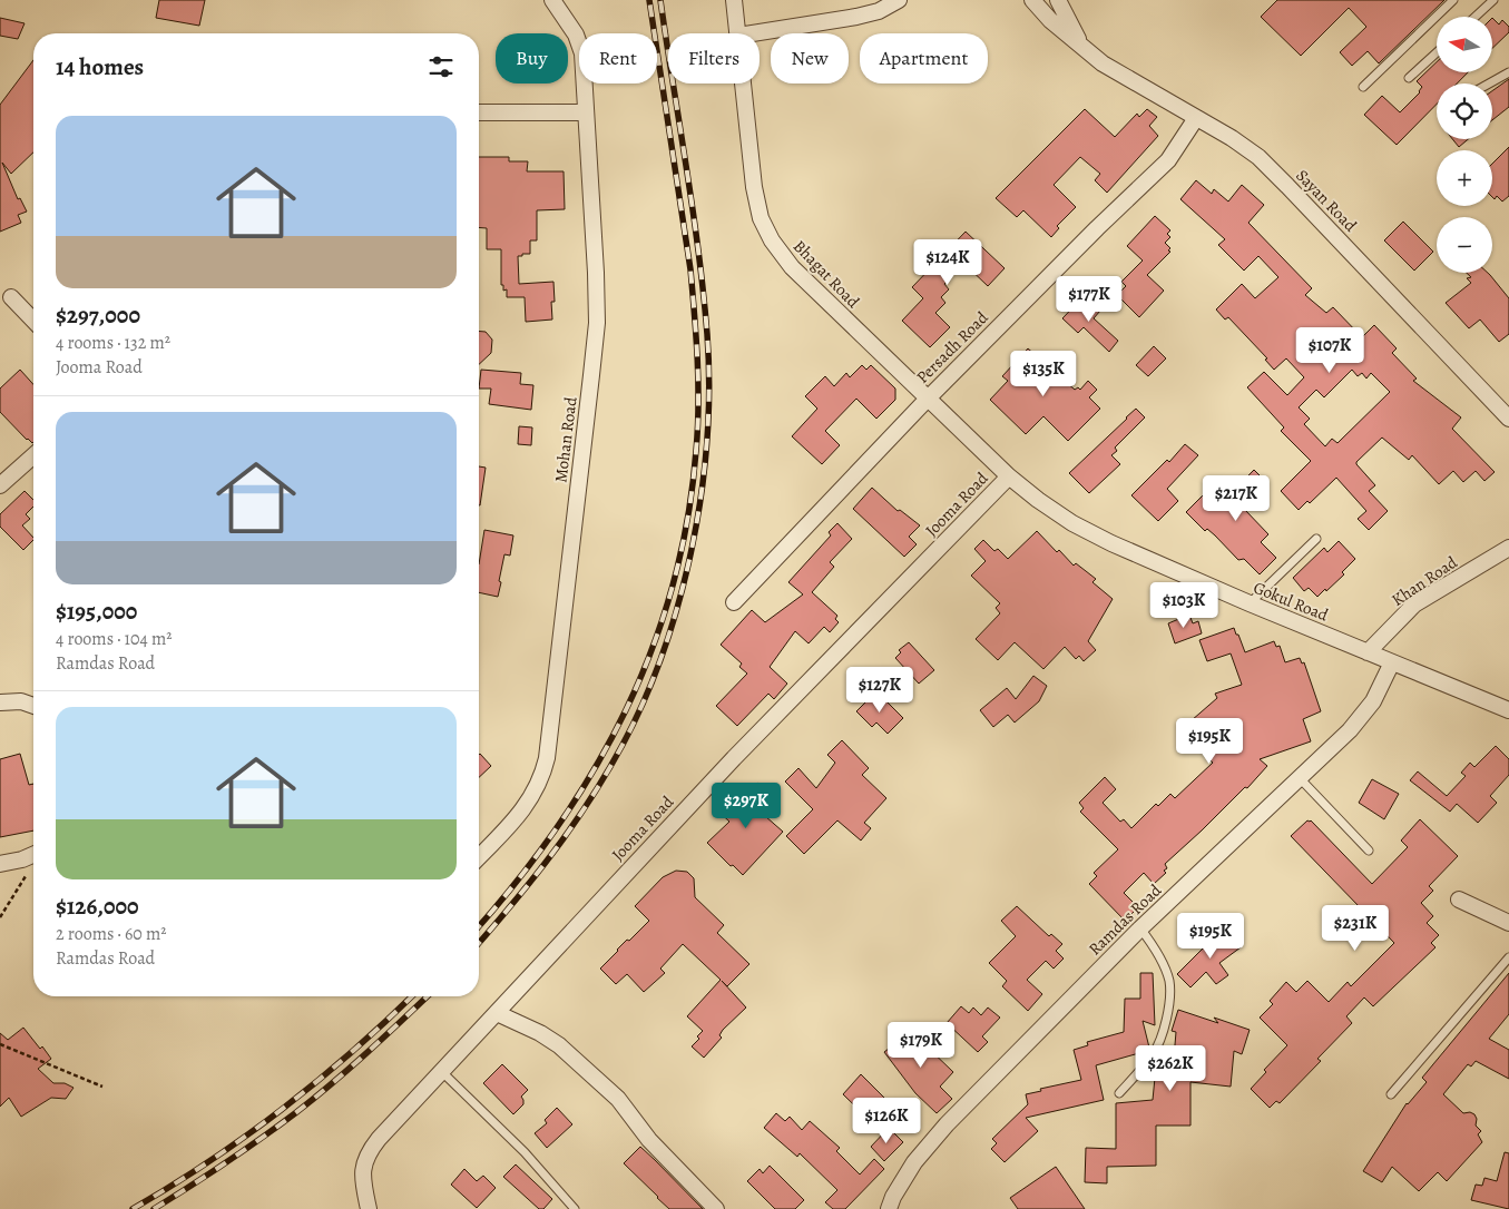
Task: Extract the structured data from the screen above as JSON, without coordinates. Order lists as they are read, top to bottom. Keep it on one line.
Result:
{"streets":{"street":["Sayan Road","Bhagat Road","Persadh Road","Mohan Road","Jooma Road","Khan Road","Gokul Road","Ramdas Road"]},"crossings":[["Sayan Road","Persadh Road"],["Bhagat Road","Persadh Road"],["Bhagat Road","Jooma Road"],["Bhagat Road","Gokul Road"],["Jooma Road","Gokul Road"],["Khan Road","Gokul Road"],["Gokul Road","Ramdas Road"]],"north":"left","page":{"map_buttons":["+","−"],"chip":["Buy","Rent","Filters","New","Apartment"],"heading":"14 homes","list":[{"name":"$297,000","note":"4 rooms · 132 m² · Jooma Road"},{"name":"$195,000","note":"4 rooms · 104 m² · Ramdas Road"},{"name":"$126,000","note":"2 rooms · 60 m² · Ramdas Road"}],"price":["$124K","$177K","$107K","$135K","$217K","$103K","$127K","$195K","$297K","$231K","$195K","$179K","$262K","$126K"]}}
